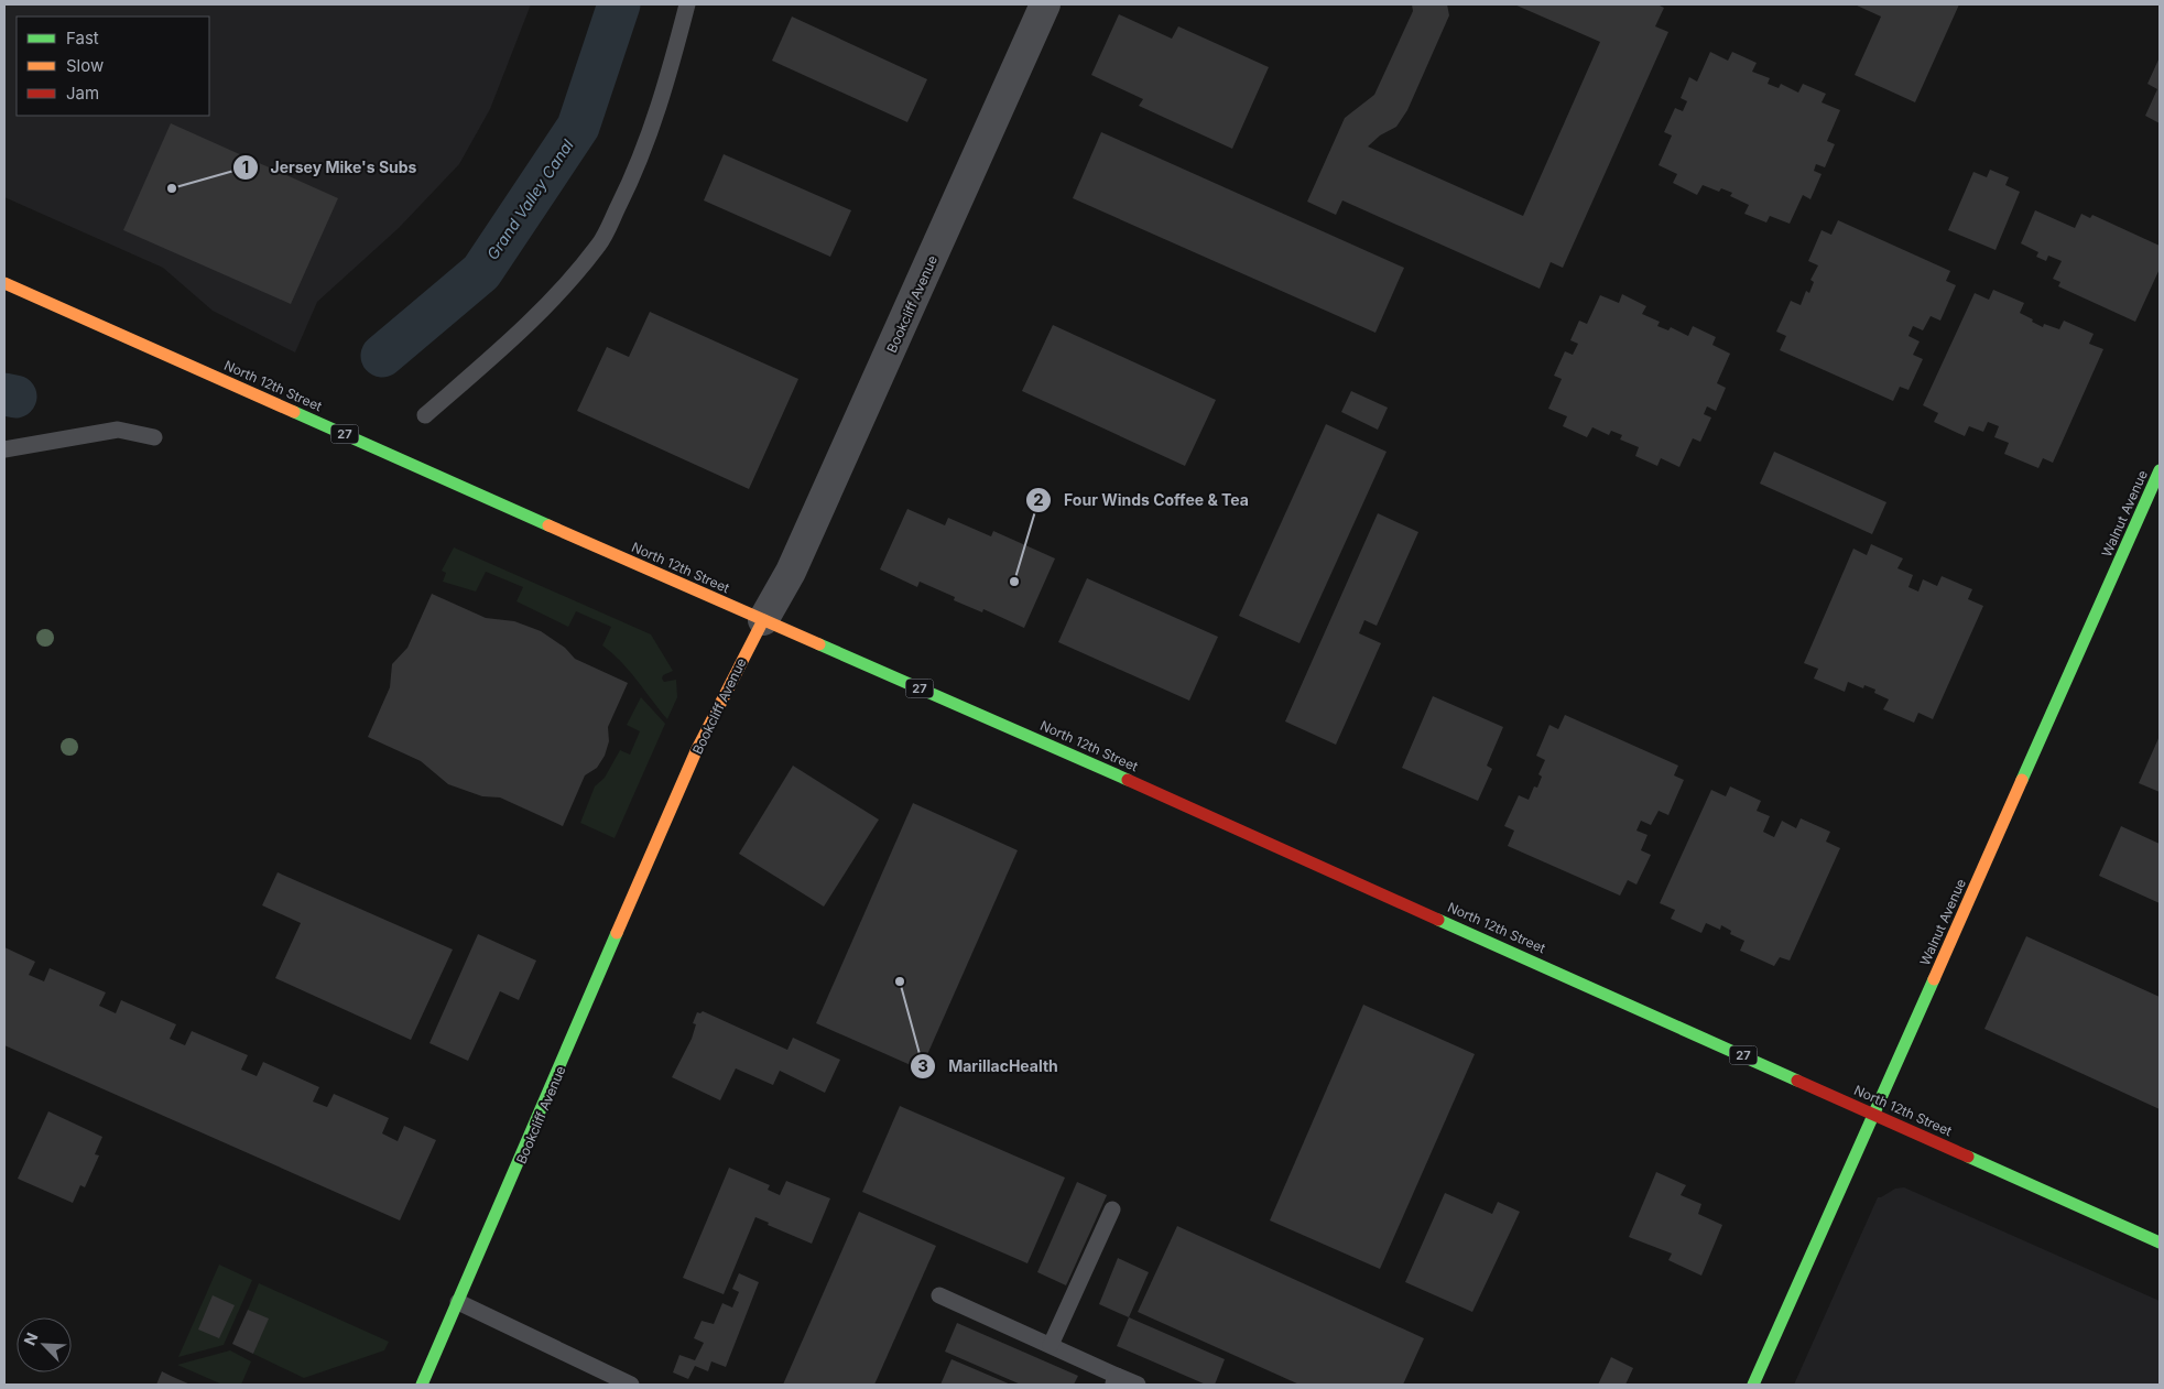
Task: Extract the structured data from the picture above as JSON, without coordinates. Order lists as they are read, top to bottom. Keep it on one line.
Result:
{"streets":{"main road":["Bookcliff Avenue","North 12th Street","27","Walnut Avenue"]},"crossings":[["Bookcliff Avenue","North 12th Street"],["North 12th Street","Walnut Avenue"]],"water":["Grand Valley Canal"],"places":["Jersey Mike's Subs","Four Winds Coffee & Tea","MarillacHealth"],"legend":["Fast","Slow","Jam"],"north":"top left"}
